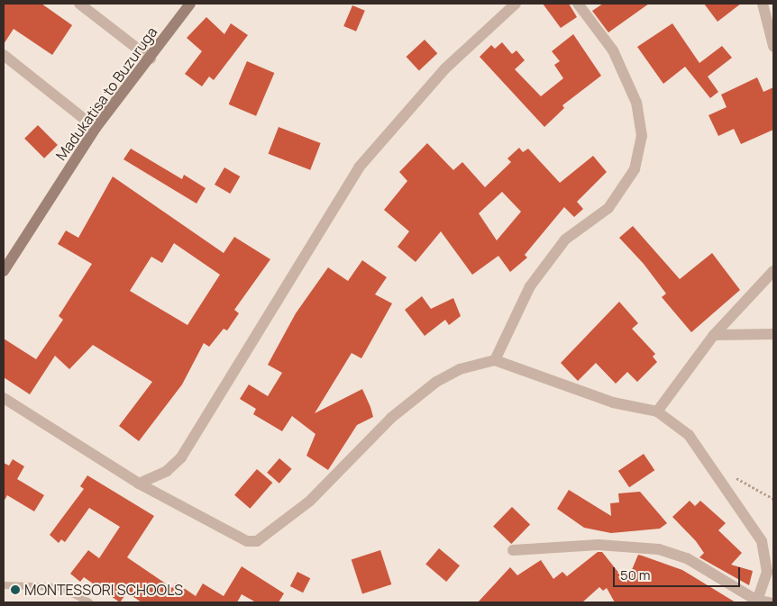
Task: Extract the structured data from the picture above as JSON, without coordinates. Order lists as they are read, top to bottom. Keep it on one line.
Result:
{"streets":{"main road":["Madukatisa to Buzuruga"]},"places":["MONTESSORI SCHOOLS"],"scale_bar":"50 m"}
